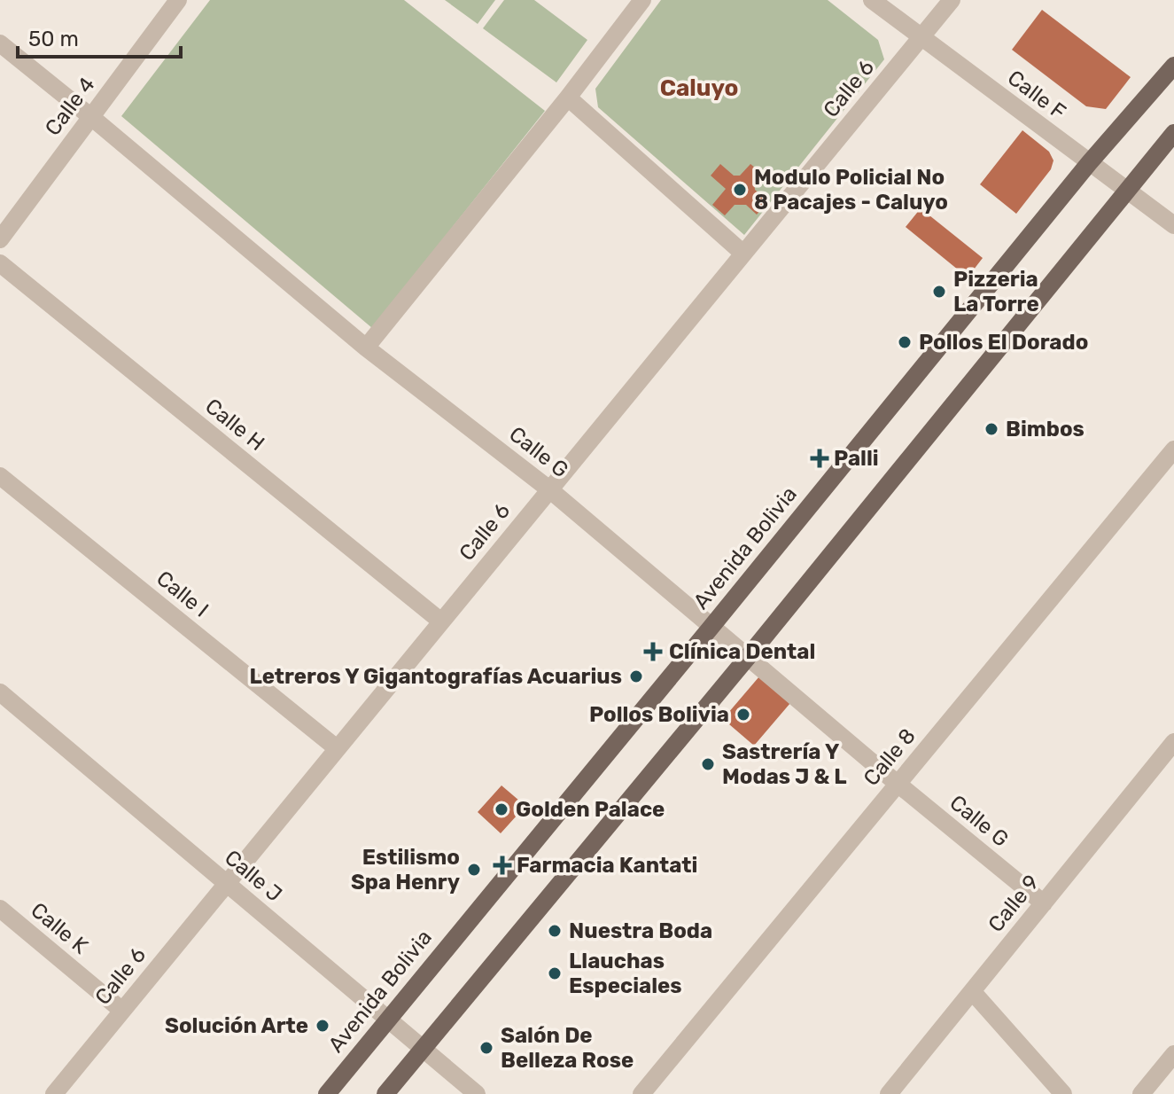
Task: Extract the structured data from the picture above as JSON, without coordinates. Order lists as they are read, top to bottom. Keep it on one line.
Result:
{"streets":{"main road":["Avenida Bolivia"],"street":["Calle 6","Calle F","Calle 4","Calle H","Calle G","Calle I","Calle 8","Calle J","Calle 9","Calle K"]},"crossings":[["Calle 6","Calle F"],["Calle 6","Calle H"],["Calle 6","Calle G"],["Calle 6","Calle I"],["Calle 6","Calle J"],["Calle 6","Calle K"],["Calle F","Avenida Bolivia"],["Calle 4","Calle G"],["Calle G","Avenida Bolivia"],["Calle G","Calle 8"],["Calle G","Calle 9"],["Avenida Bolivia","Calle J"]],"districts":["Caluyo"],"places":{"other":["Modulo Policial No 8 Pacajes - Caluyo","Pizzeria La Torre","Pollos El Dorado","Bimbos","Letreros Y Gigantografías Acuarius","Pollos Bolivia","Sastrería Y Modas J & L","Golden Palace","Estilismo Spa Henry","Nuestra Boda","Llauchas Especiales","Solución Arte","Salón De Belleza Rose"],"health":["Palli","Clínica Dental","Farmacia Kantati"]},"scale_bar":"50 m"}
